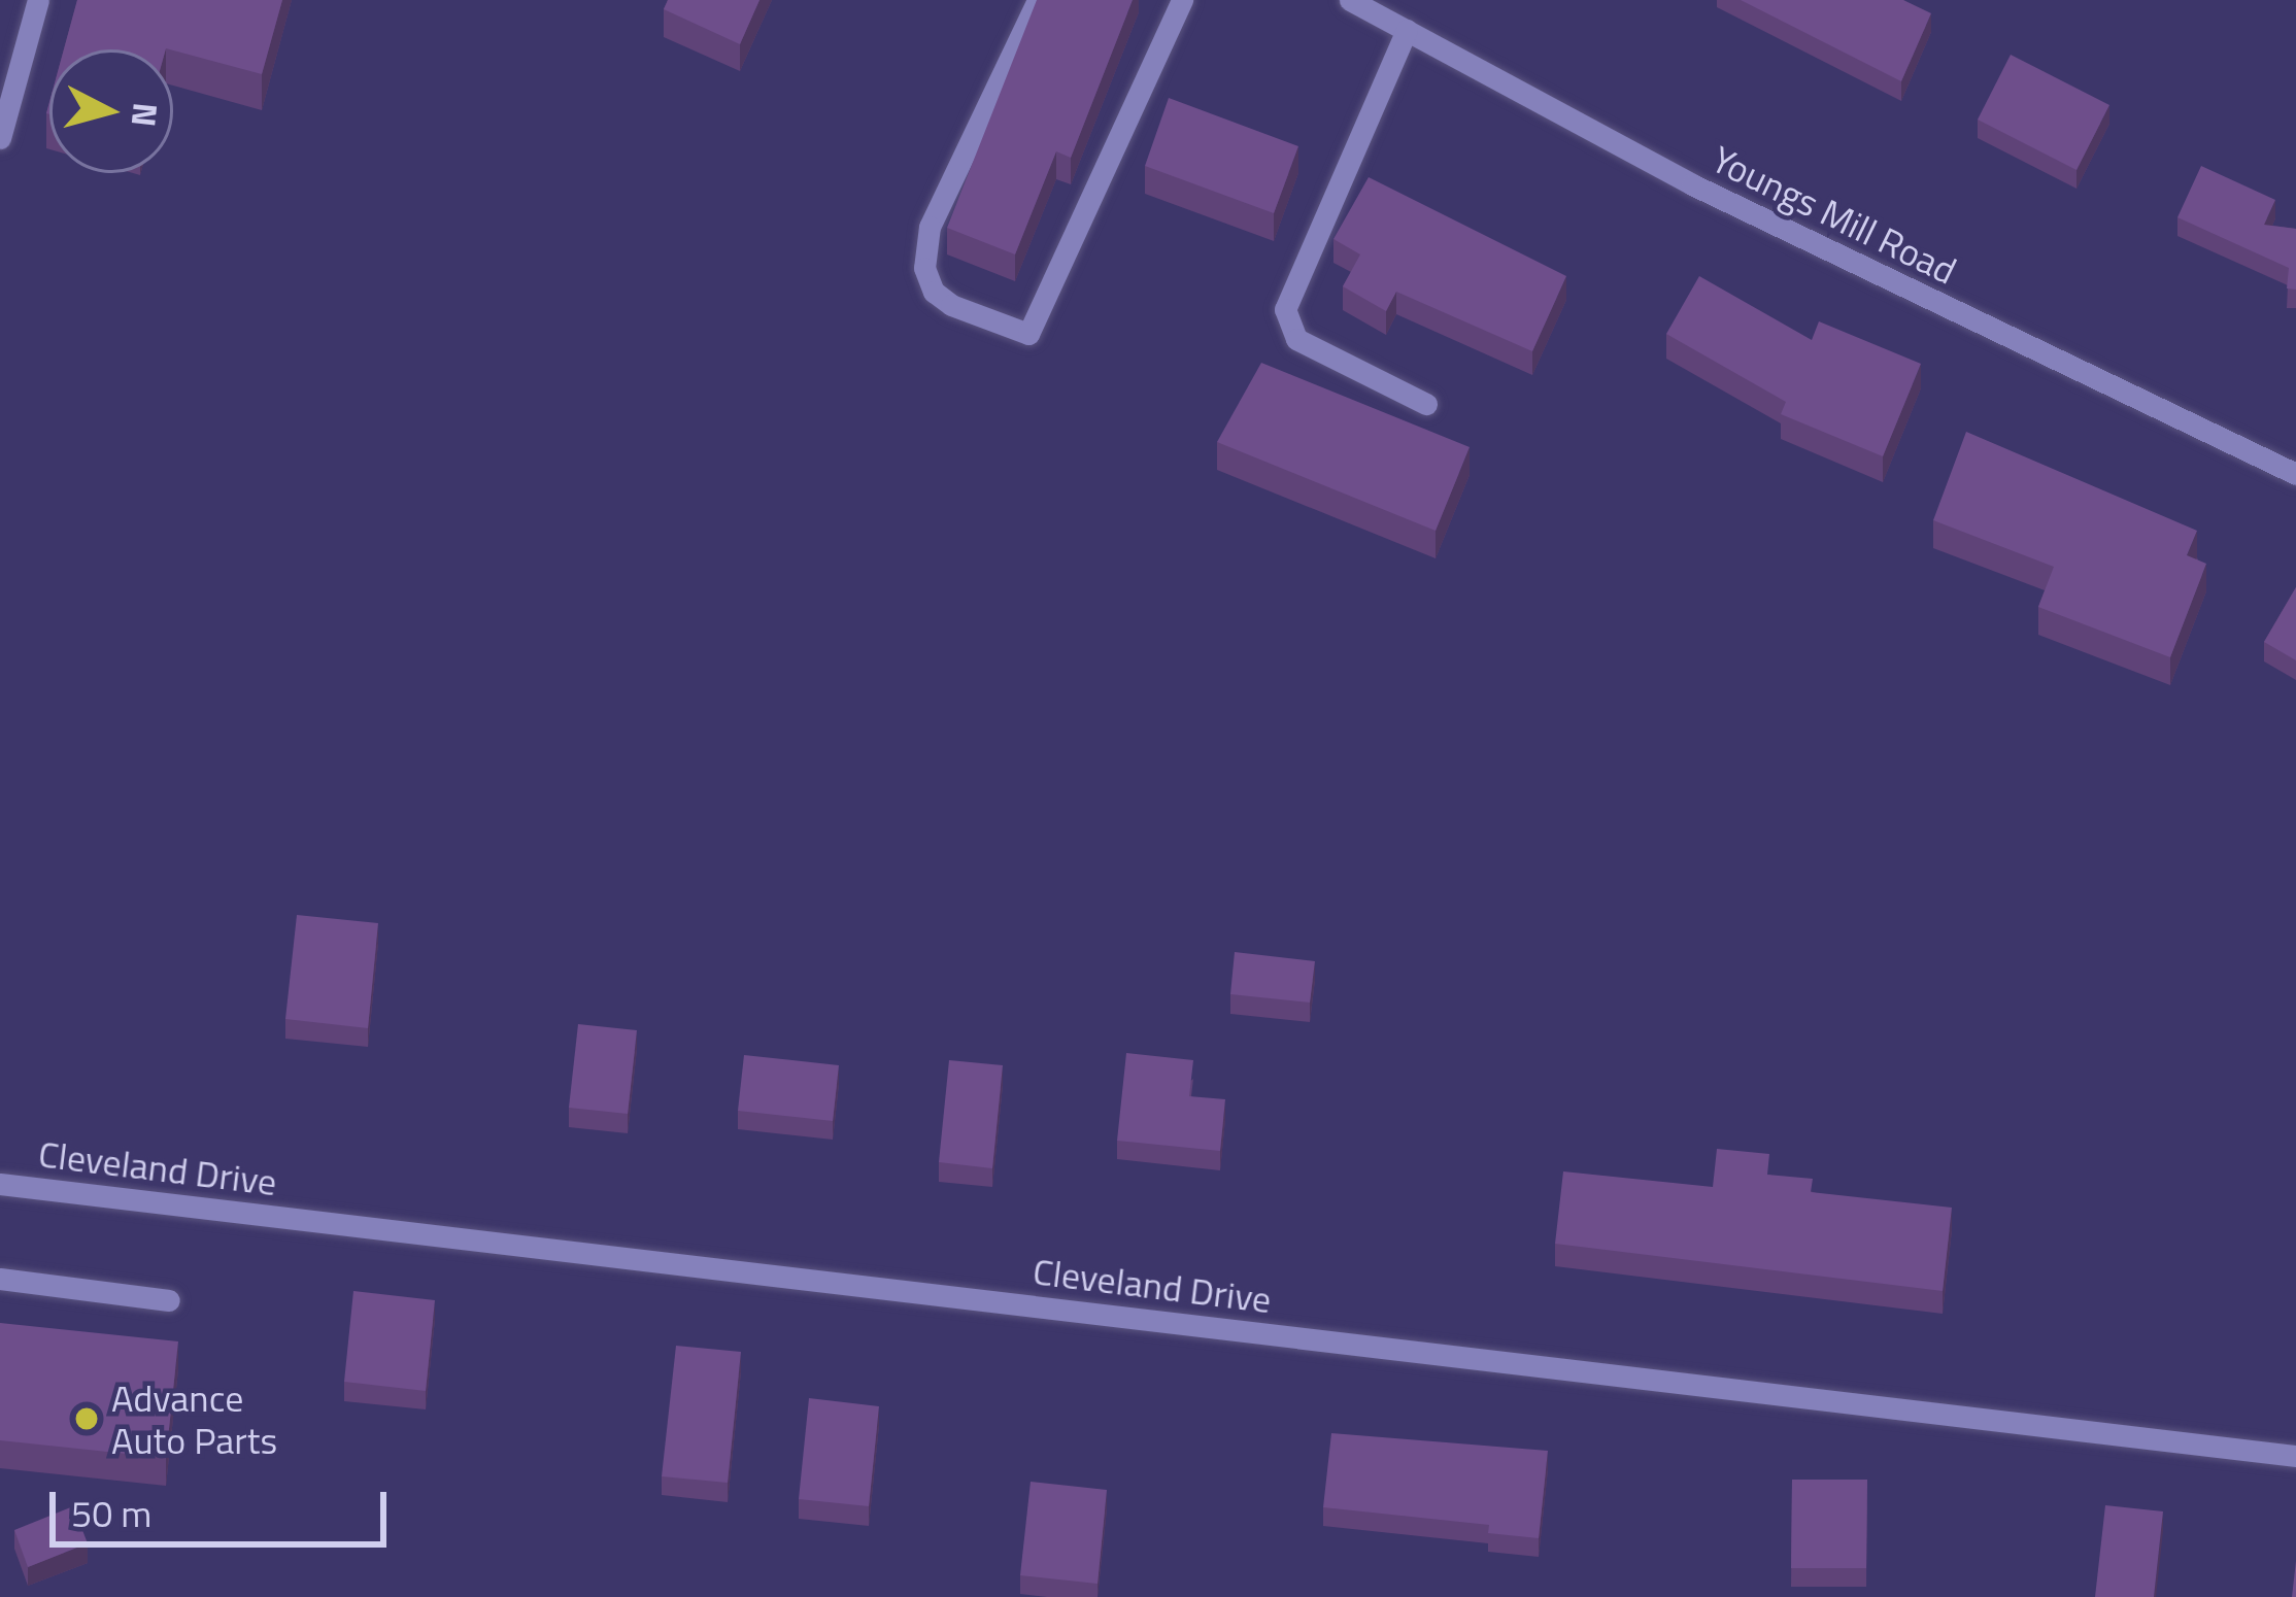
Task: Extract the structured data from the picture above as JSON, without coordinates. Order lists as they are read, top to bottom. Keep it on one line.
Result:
{"streets":{"street":["Youngs Mill Road","Cleveland Drive"]},"places":["Advance Auto Parts"],"scale_bar":"50 m","north":"right"}
